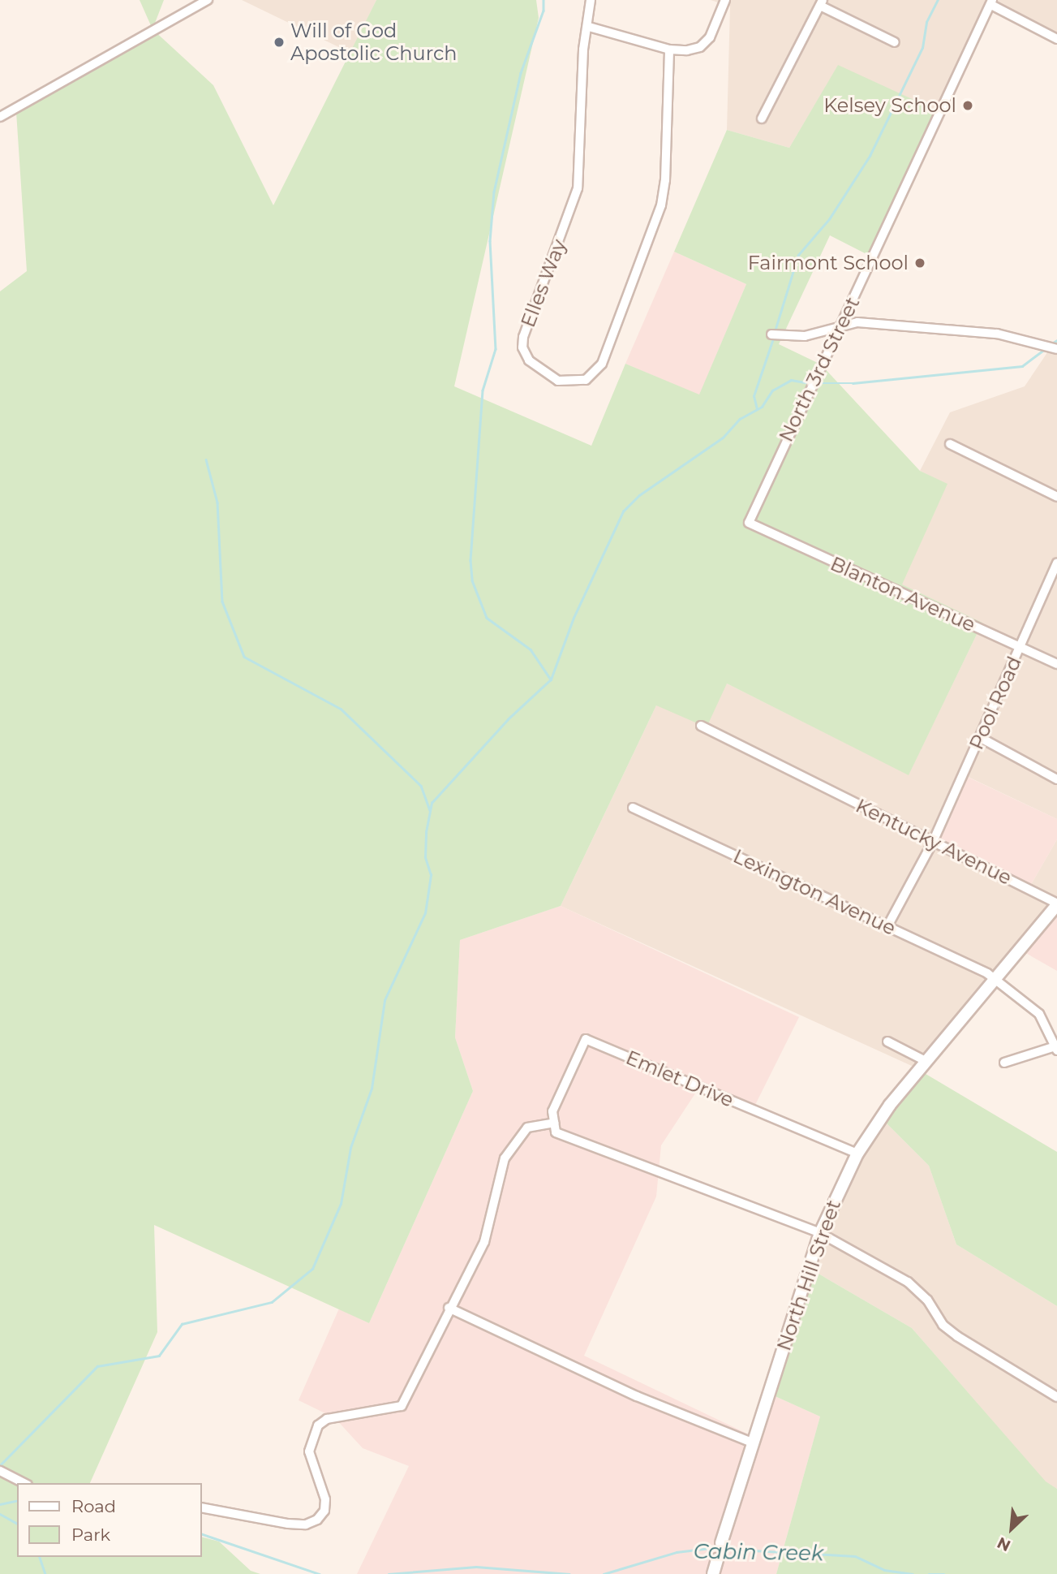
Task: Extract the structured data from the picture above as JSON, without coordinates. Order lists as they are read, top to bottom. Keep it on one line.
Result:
{"streets":{"street":["Elles Way","North 3rd Street","Blanton Avenue","Pool Road","Kentucky Avenue","Lexington Avenue","Emlet Drive","North Hill Street"]},"crossings":[["North 3rd Street","Blanton Avenue"],["Blanton Avenue","Pool Road"],["Pool Road","Kentucky Avenue"],["Pool Road","Lexington Avenue"],["Kentucky Avenue","North Hill Street"],["Lexington Avenue","North Hill Street"],["Emlet Drive","North Hill Street"]],"water":["Cabin Creek"],"places":["Will of God Apostolic Church","Kelsey School","Fairmont School"],"legend":["Road","Park"],"north":"bottom left"}
